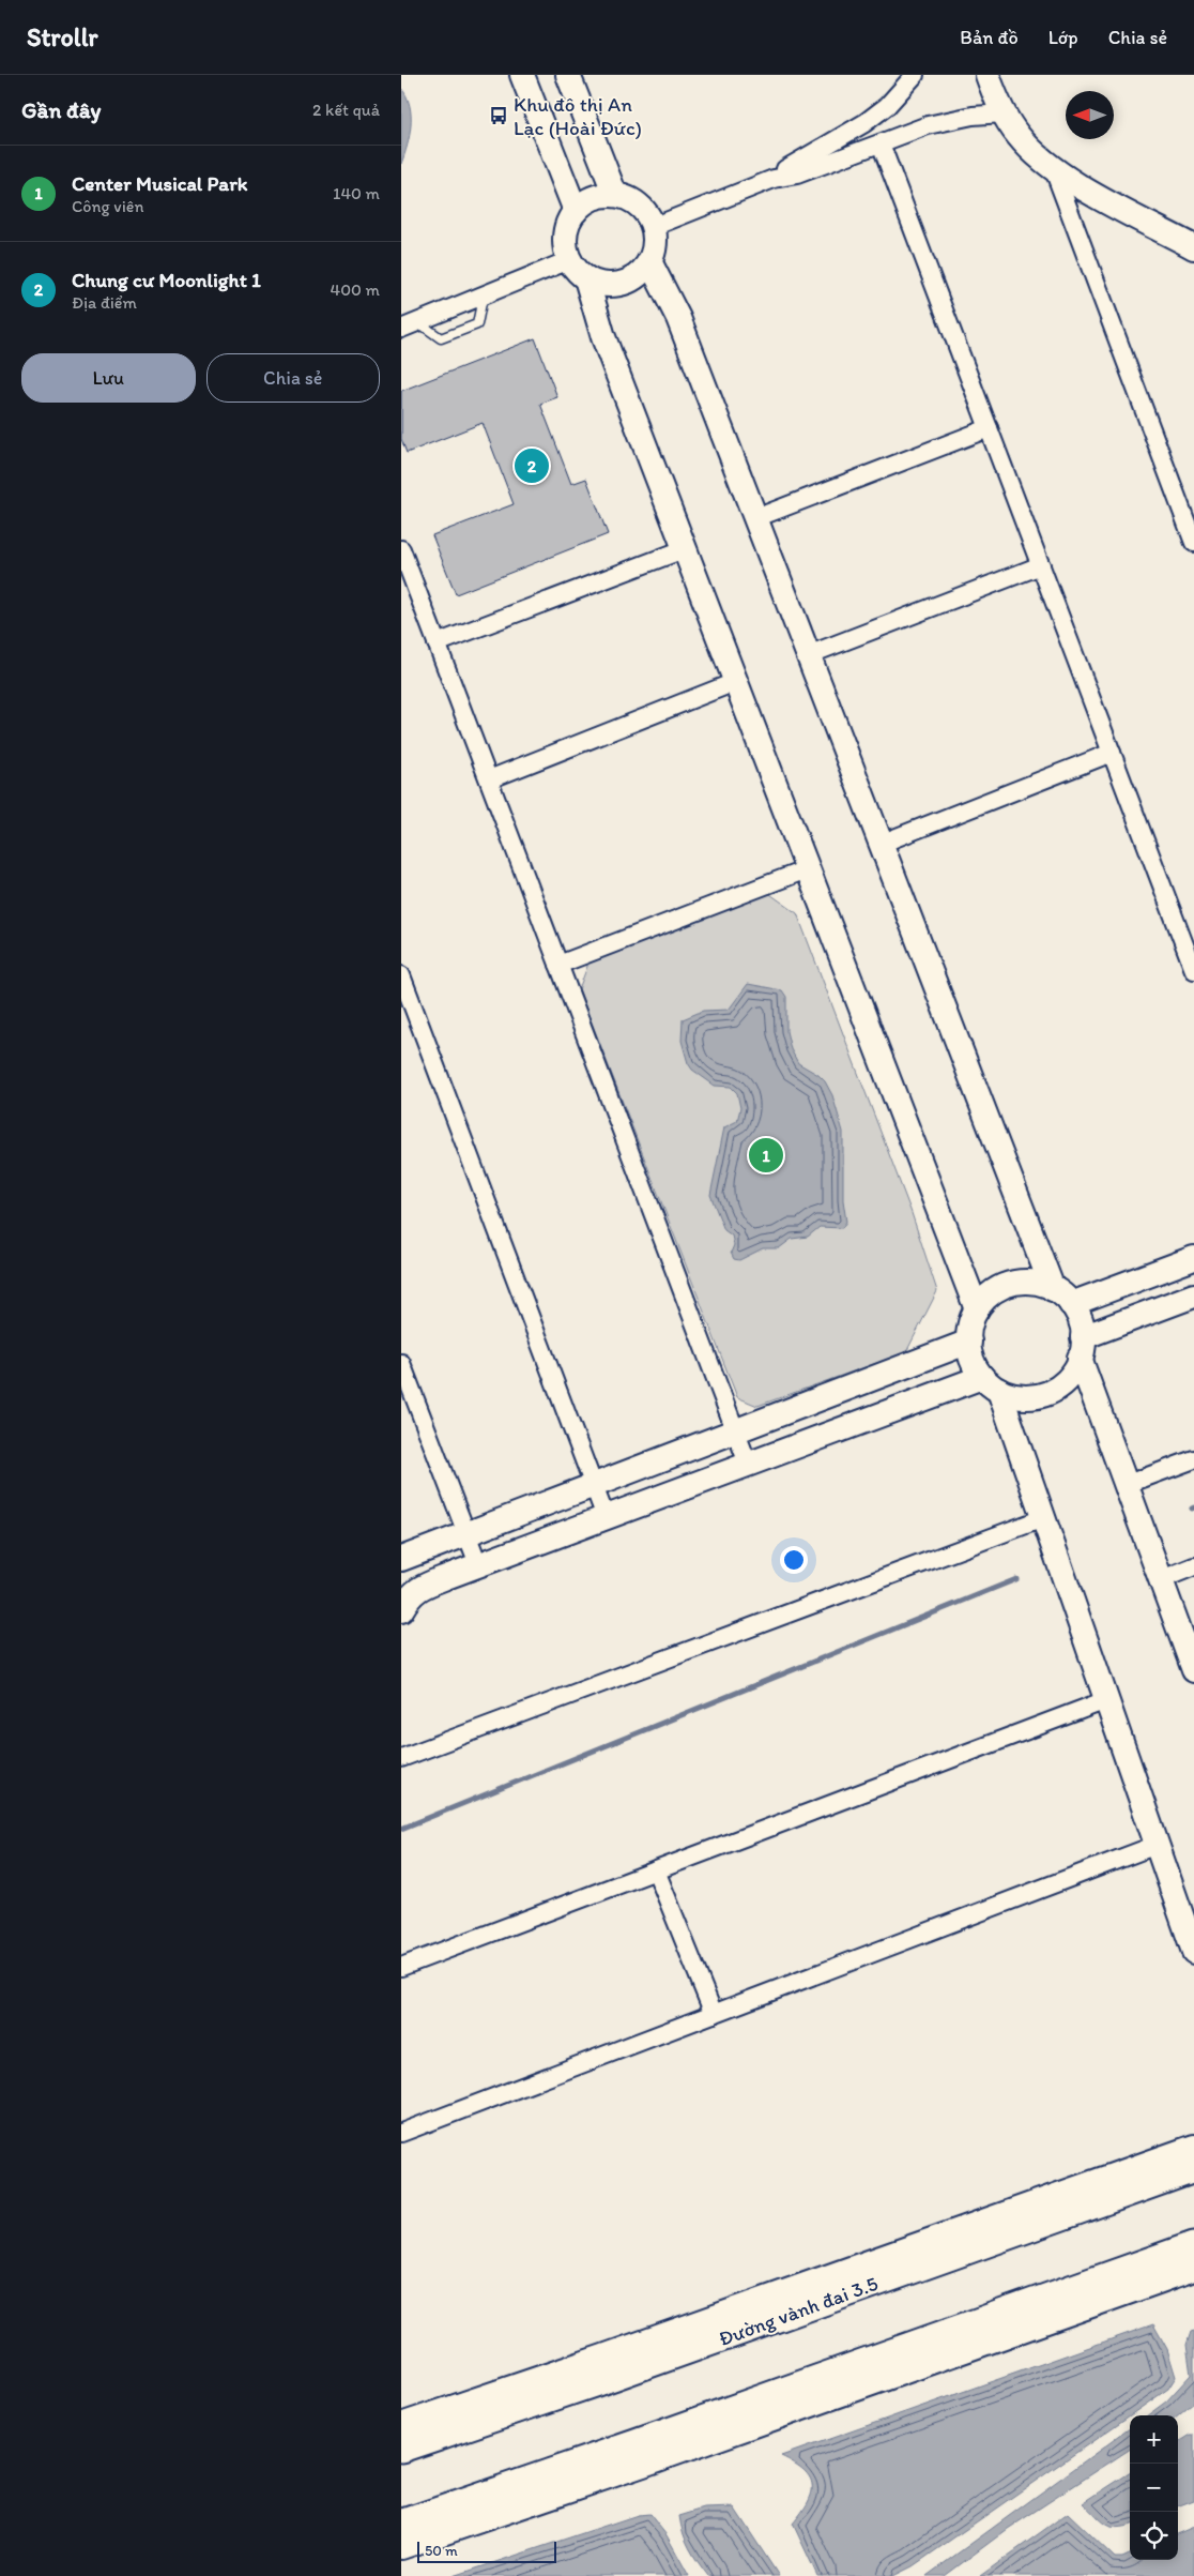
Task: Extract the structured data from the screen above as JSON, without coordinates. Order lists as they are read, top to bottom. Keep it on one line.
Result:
{"streets":{"main road":["Đường vành đai 3.5"]},"places":{"bus stop":["Khu đô thị An Lạc (Hoài Đức)"]},"scale_bar":"50 m","north":"left","page":{"header":"Strollr","nav":["Bản đồ","Lớp","Chia sẻ"],"heading":["Gần đây","2 kết quả"],"list":[{"mark":"1","name":"Center Musical Park","note":"Công viên","value":"140 m"},{"mark":"2","name":"Chung cư Moonlight 1","note":"Địa điểm","value":"400 m"}],"buttons":["Lưu","Chia sẻ"],"pins":["2","1"],"map_buttons":["+","−"],"scale":"50 m"}}
